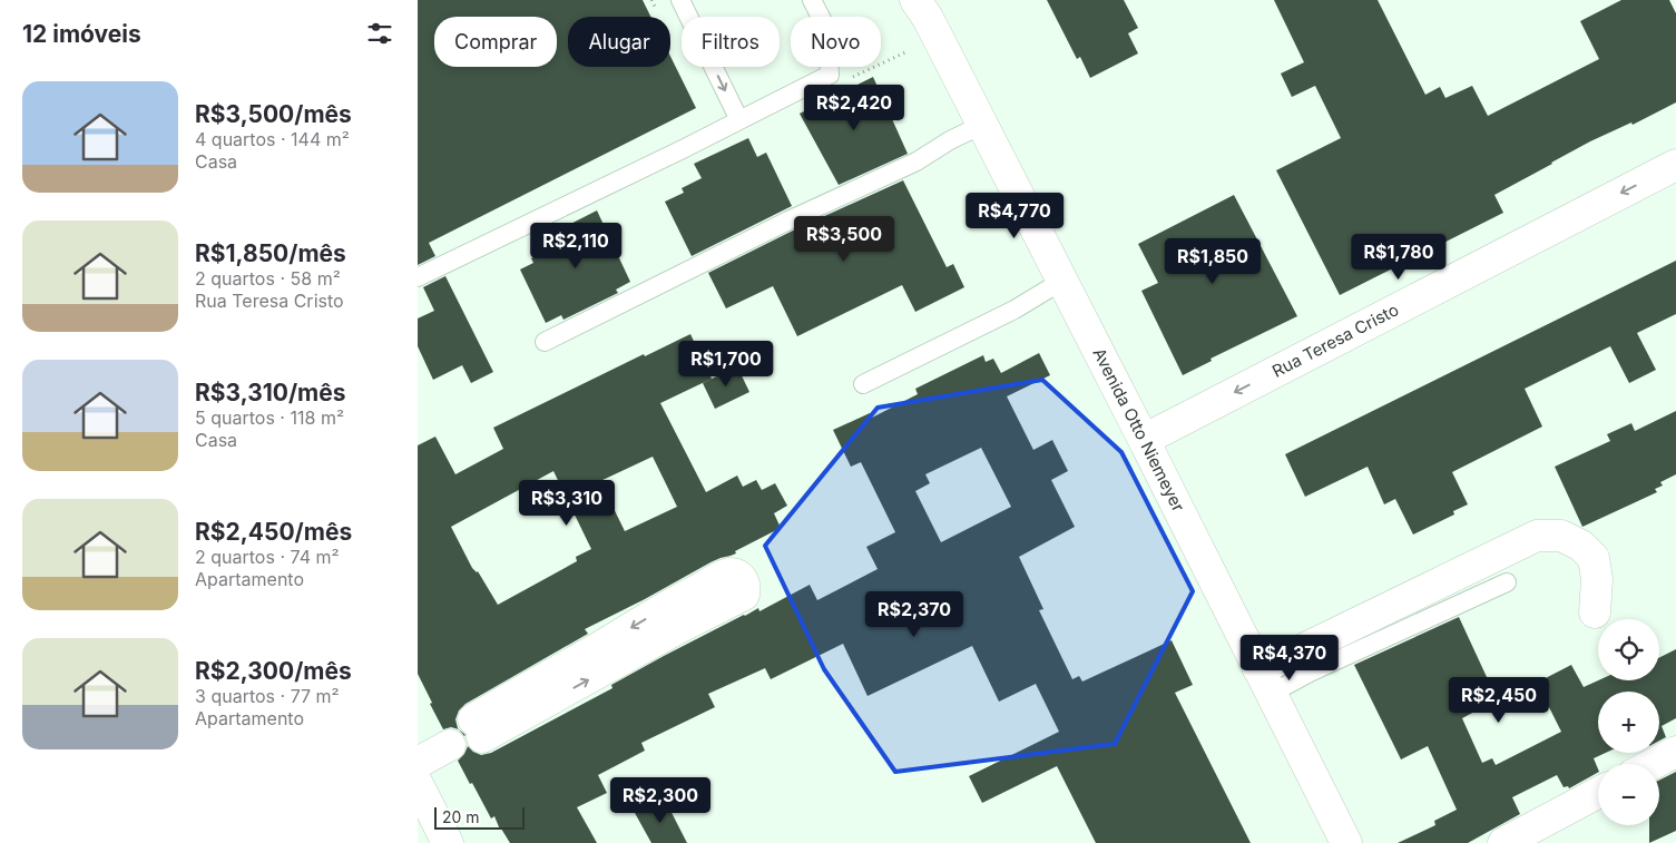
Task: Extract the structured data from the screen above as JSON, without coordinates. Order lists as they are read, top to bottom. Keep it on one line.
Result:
{"streets":{"street":["Rua Teresa Cristo","Avenida Otto Niemeyer"]},"crossings":[["Rua Teresa Cristo","Avenida Otto Niemeyer"]],"one_way":["Rua Teresa Cristo"],"scale_bar":"20 m","page":{"heading":"12 imóveis","chip":["Comprar","Alugar","Filtros","Novo"],"list":[{"name":"R$3,500/mês","note":"4 quartos · 144 m² · Casa"},{"name":"R$1,850/mês","note":"2 quartos · 58 m² · Rua Teresa Cristo"},{"name":"R$3,310/mês","note":"5 quartos · 118 m² · Casa"},{"name":"R$2,450/mês","note":"2 quartos · 74 m² · Apartamento"},{"name":"R$2,300/mês","note":"3 quartos · 77 m² · Apartamento"}],"price":["R$2,420","R$4,770","R$3,500","R$2,110","R$1,780","R$1,850","R$1,700","R$3,310","R$2,370","R$4,370","R$2,450","R$2,300"],"map_buttons":["+","−"],"scale":"20 m"}}
